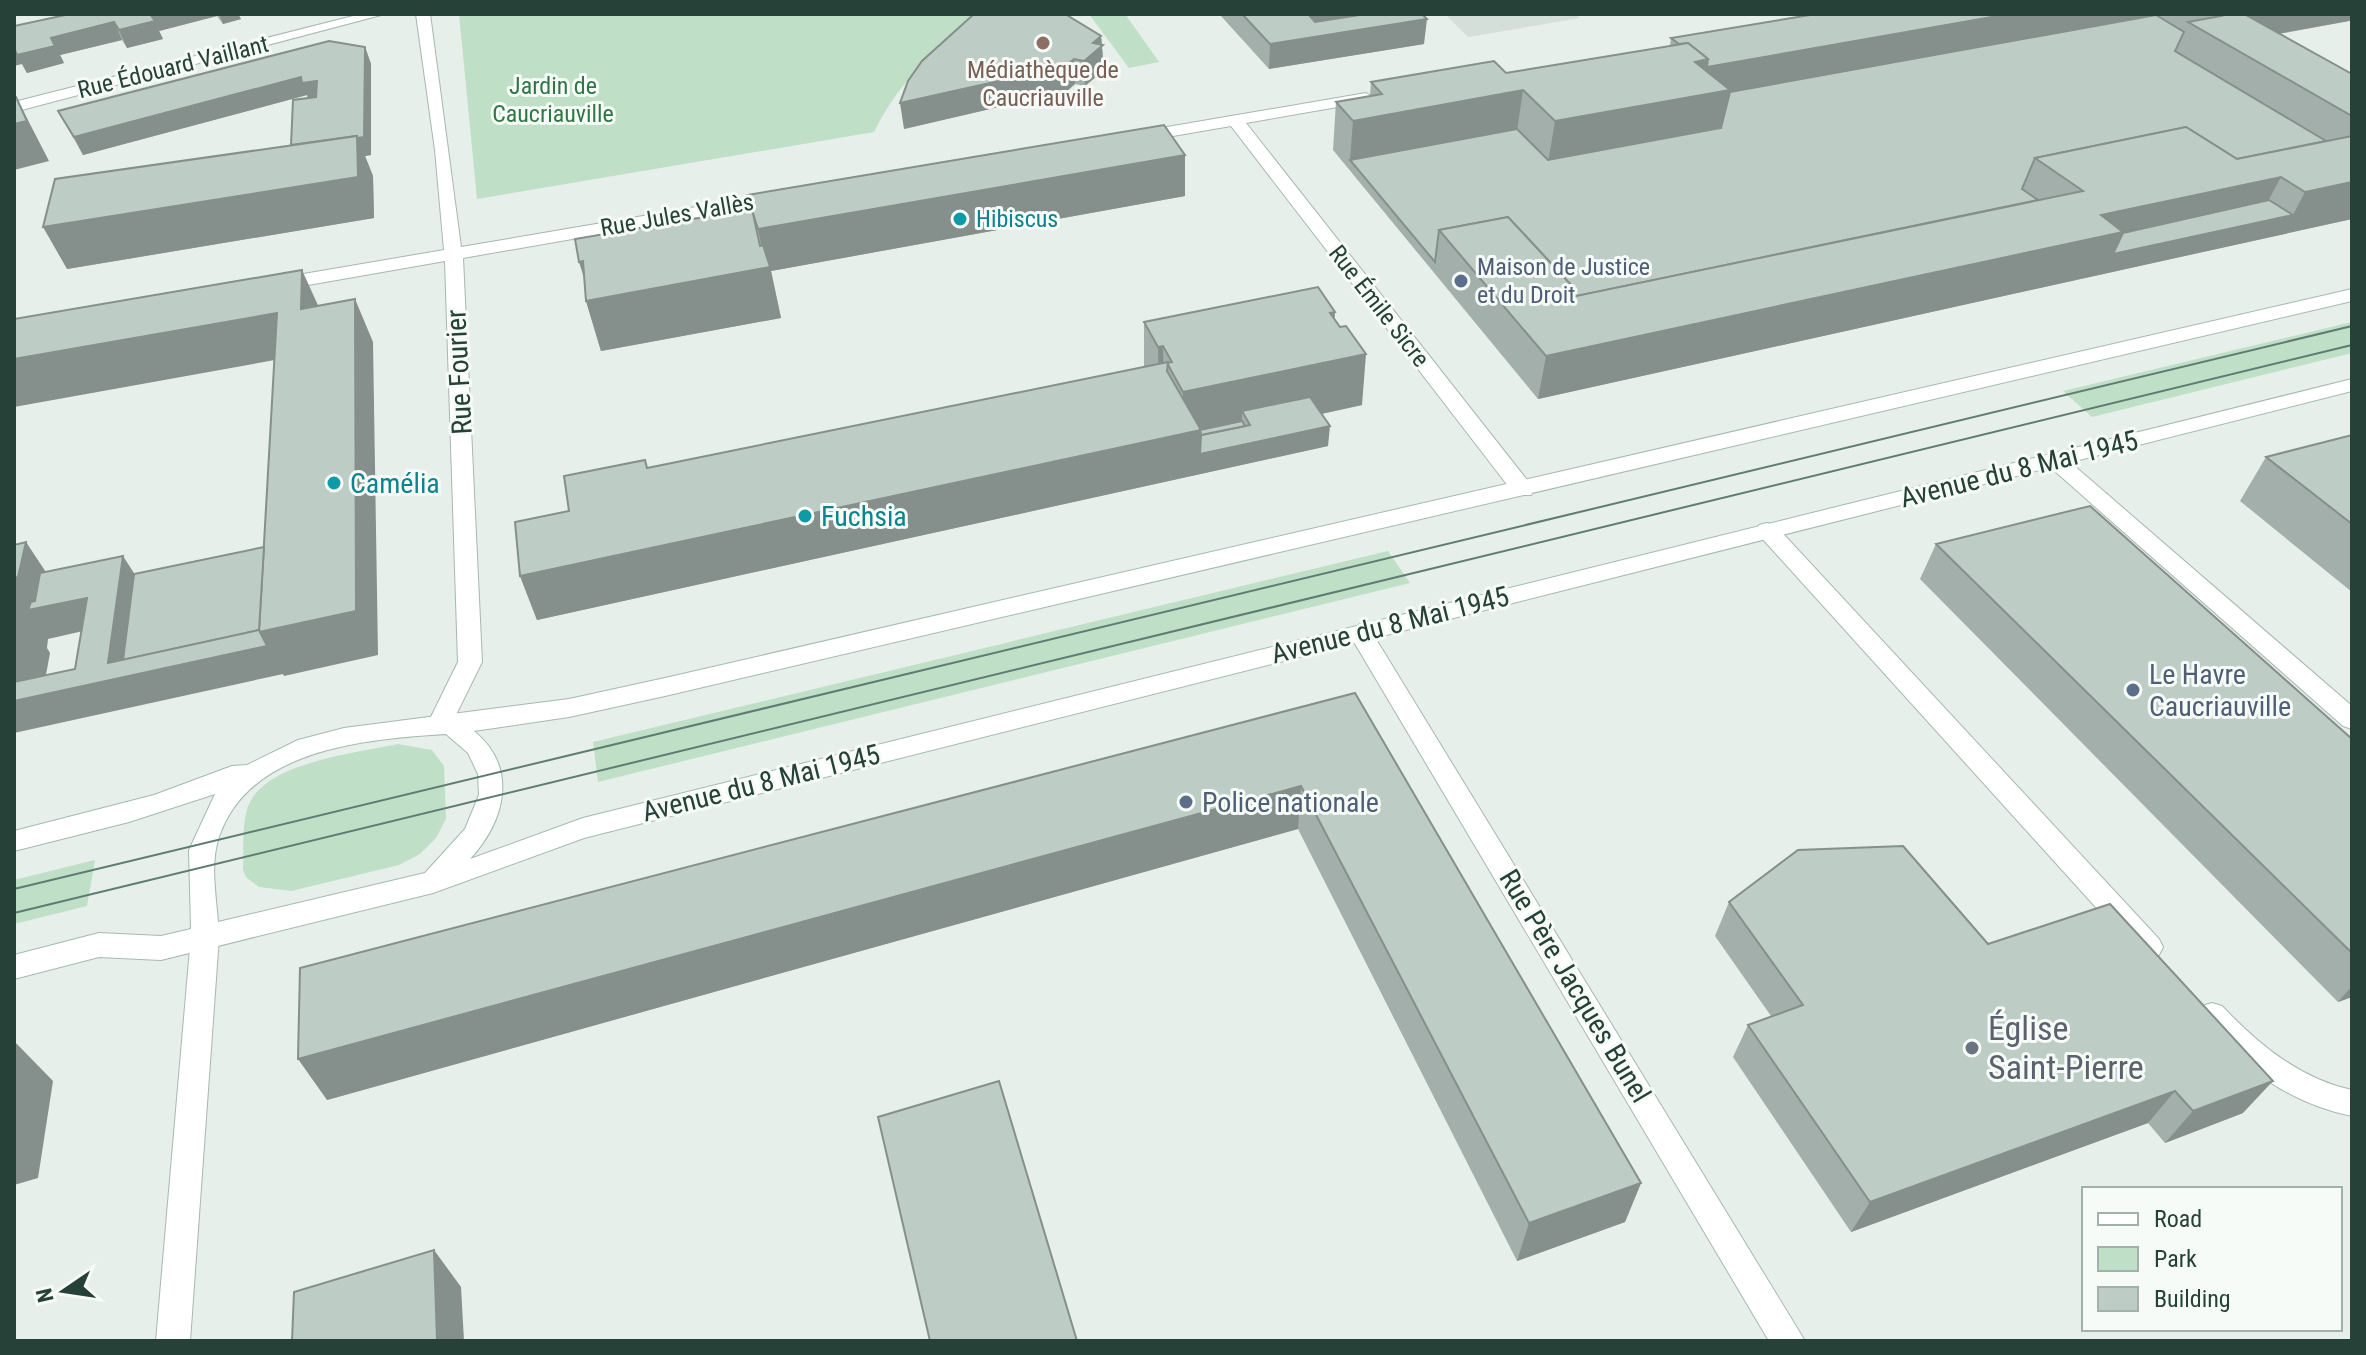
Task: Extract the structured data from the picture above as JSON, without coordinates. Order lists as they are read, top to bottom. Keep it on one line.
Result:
{"streets":{"street":["Rue Édouard Vaillant","Rue Jules Vallès","Rue Émile Sicre","Rue Fourier","Avenue du 8 Mai 1945","Rue Père Jacques Bunel"]},"crossings":[["Rue Jules Vallès","Rue Fourier"],["Avenue du 8 Mai 1945","Rue Père Jacques Bunel"]],"parks":["Jardin de Caucriauville"],"places":["Médiathèque de Caucriauville","Hibiscus","Maison de Justice et du Droit","Camélia","Fuchsia","Le Havre Caucriauville","Police nationale","Église Saint-Pierre"],"legend":["Road","Park","Building"],"north":"left"}
